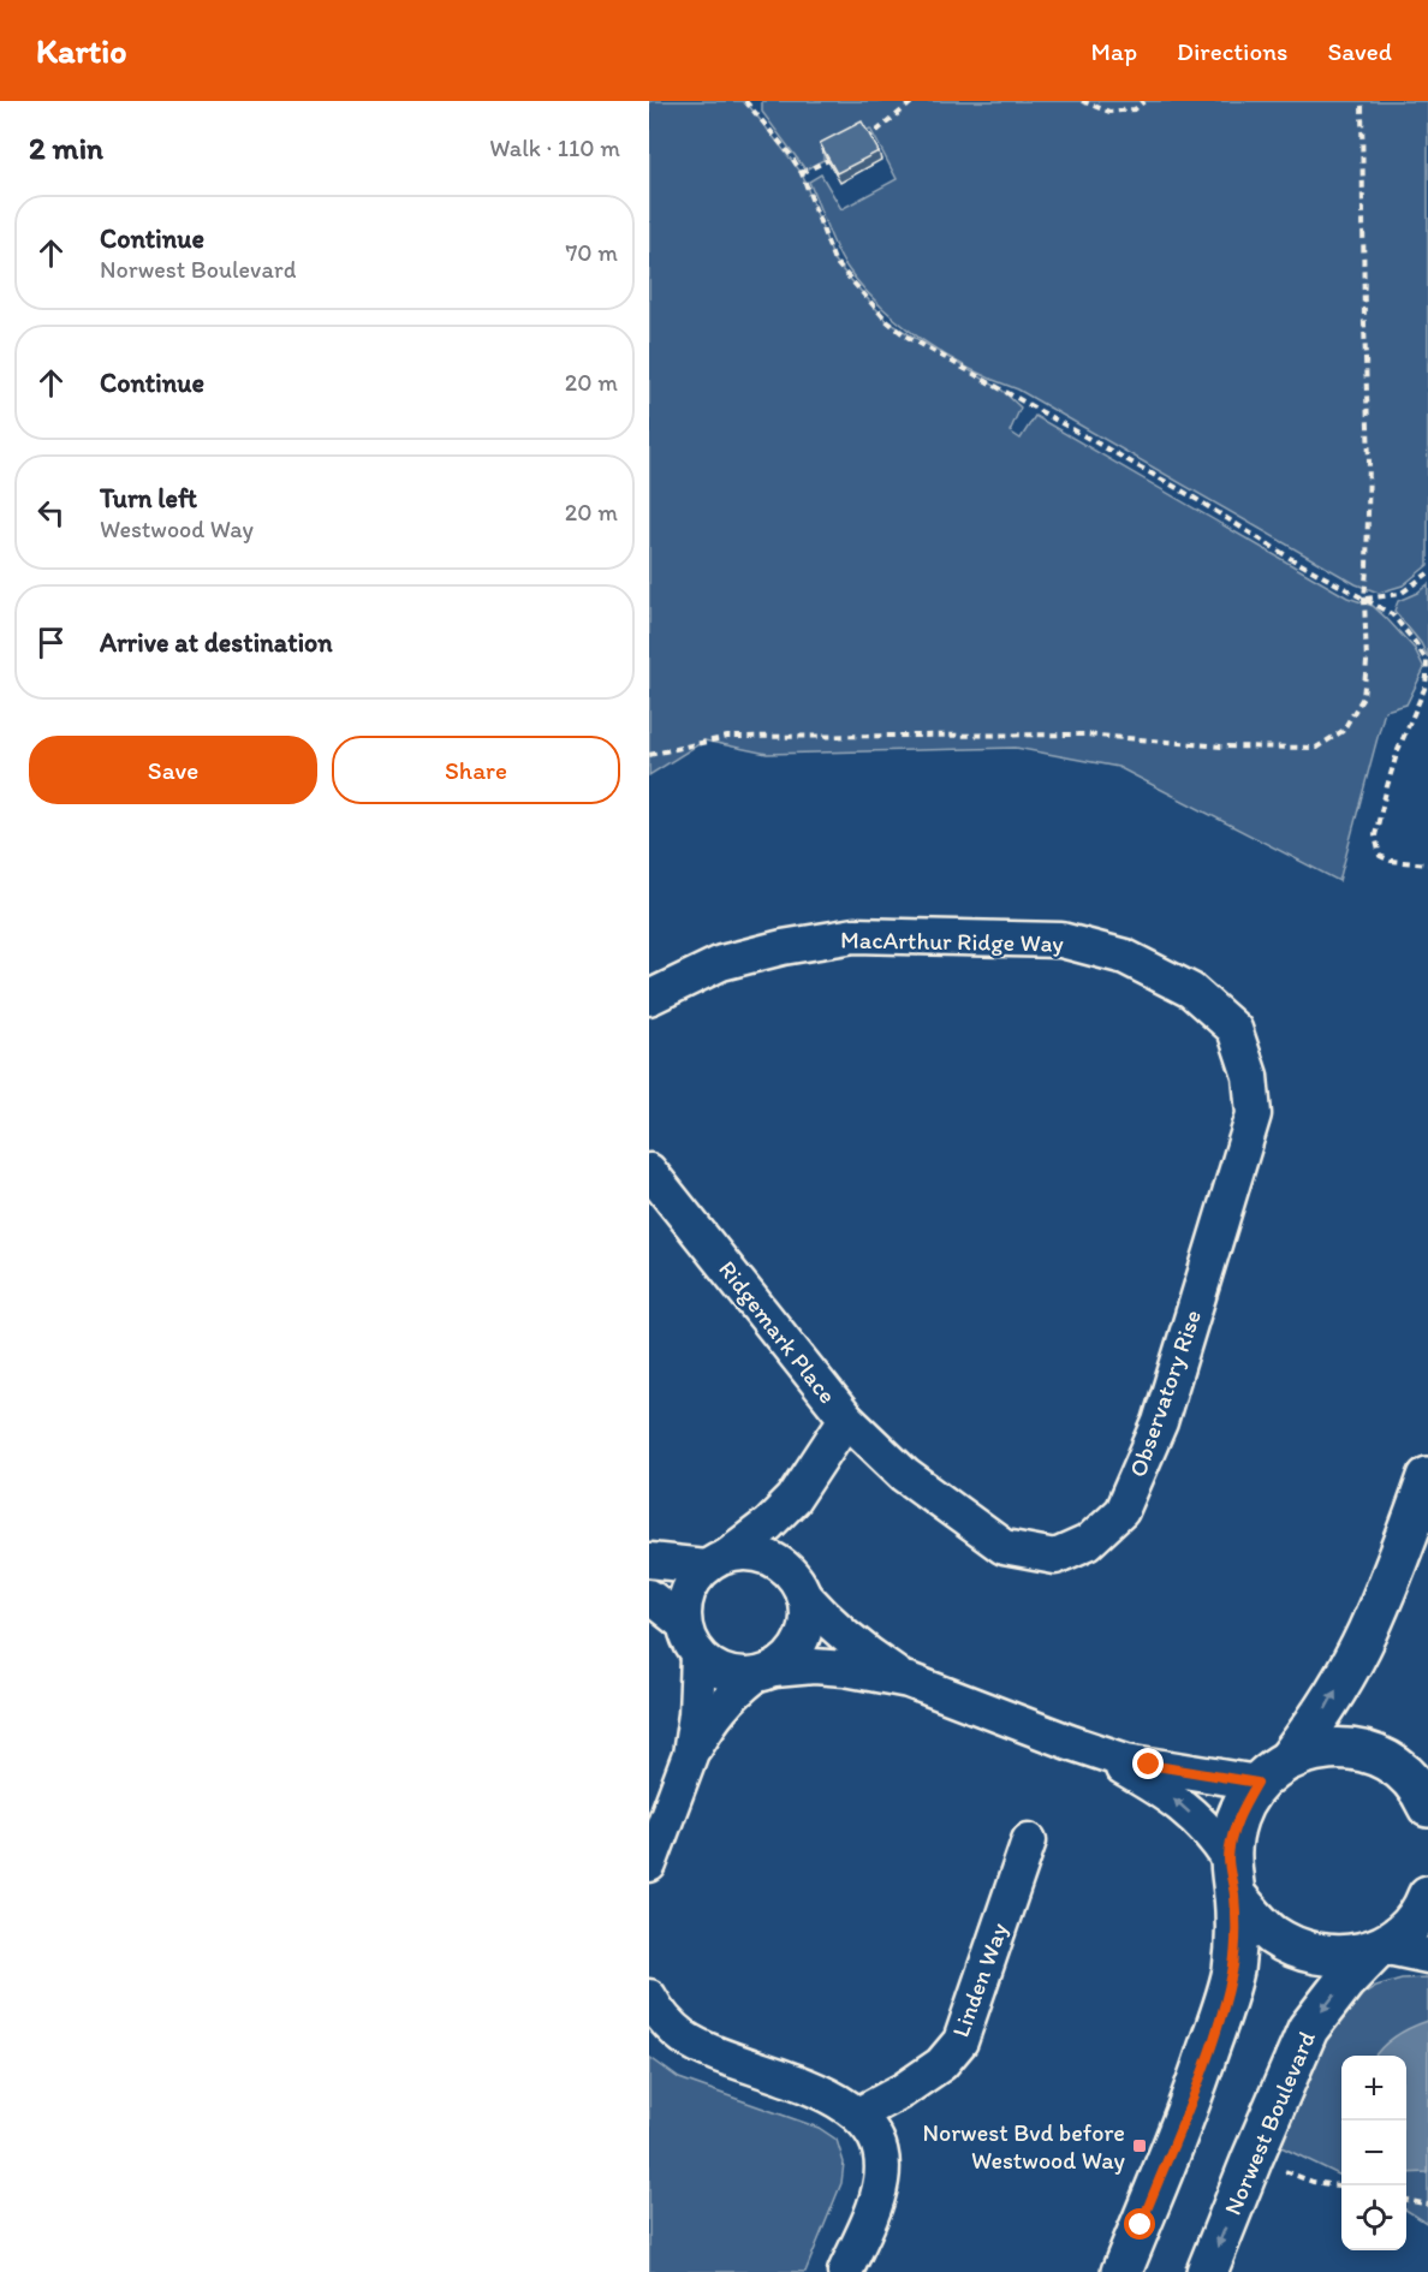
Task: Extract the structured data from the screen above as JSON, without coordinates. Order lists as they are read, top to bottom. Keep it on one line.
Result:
{"streets":{"main road":["Norwest Boulevard"],"street":["MacArthur Ridge Way","Ridgemark Place","Observatory Rise","Linden Way"]},"crossings":[["MacArthur Ridge Way","Observatory Rise"],["Ridgemark Place","Observatory Rise"]],"places":{"transit":["Norwest Bvd before Westwood Way"]},"page":{"header":"Kartio","nav":["Map","Directions","Saved"],"heading":["2 min","Walk · 110 m"],"list":[["Continue","Norwest Boulevard","70 m"],["Continue","20 m"],["Turn left","Westwood Way","20 m"],"Arrive at destination"],"buttons":["Save","Share"],"map_buttons":["+","−"]}}
